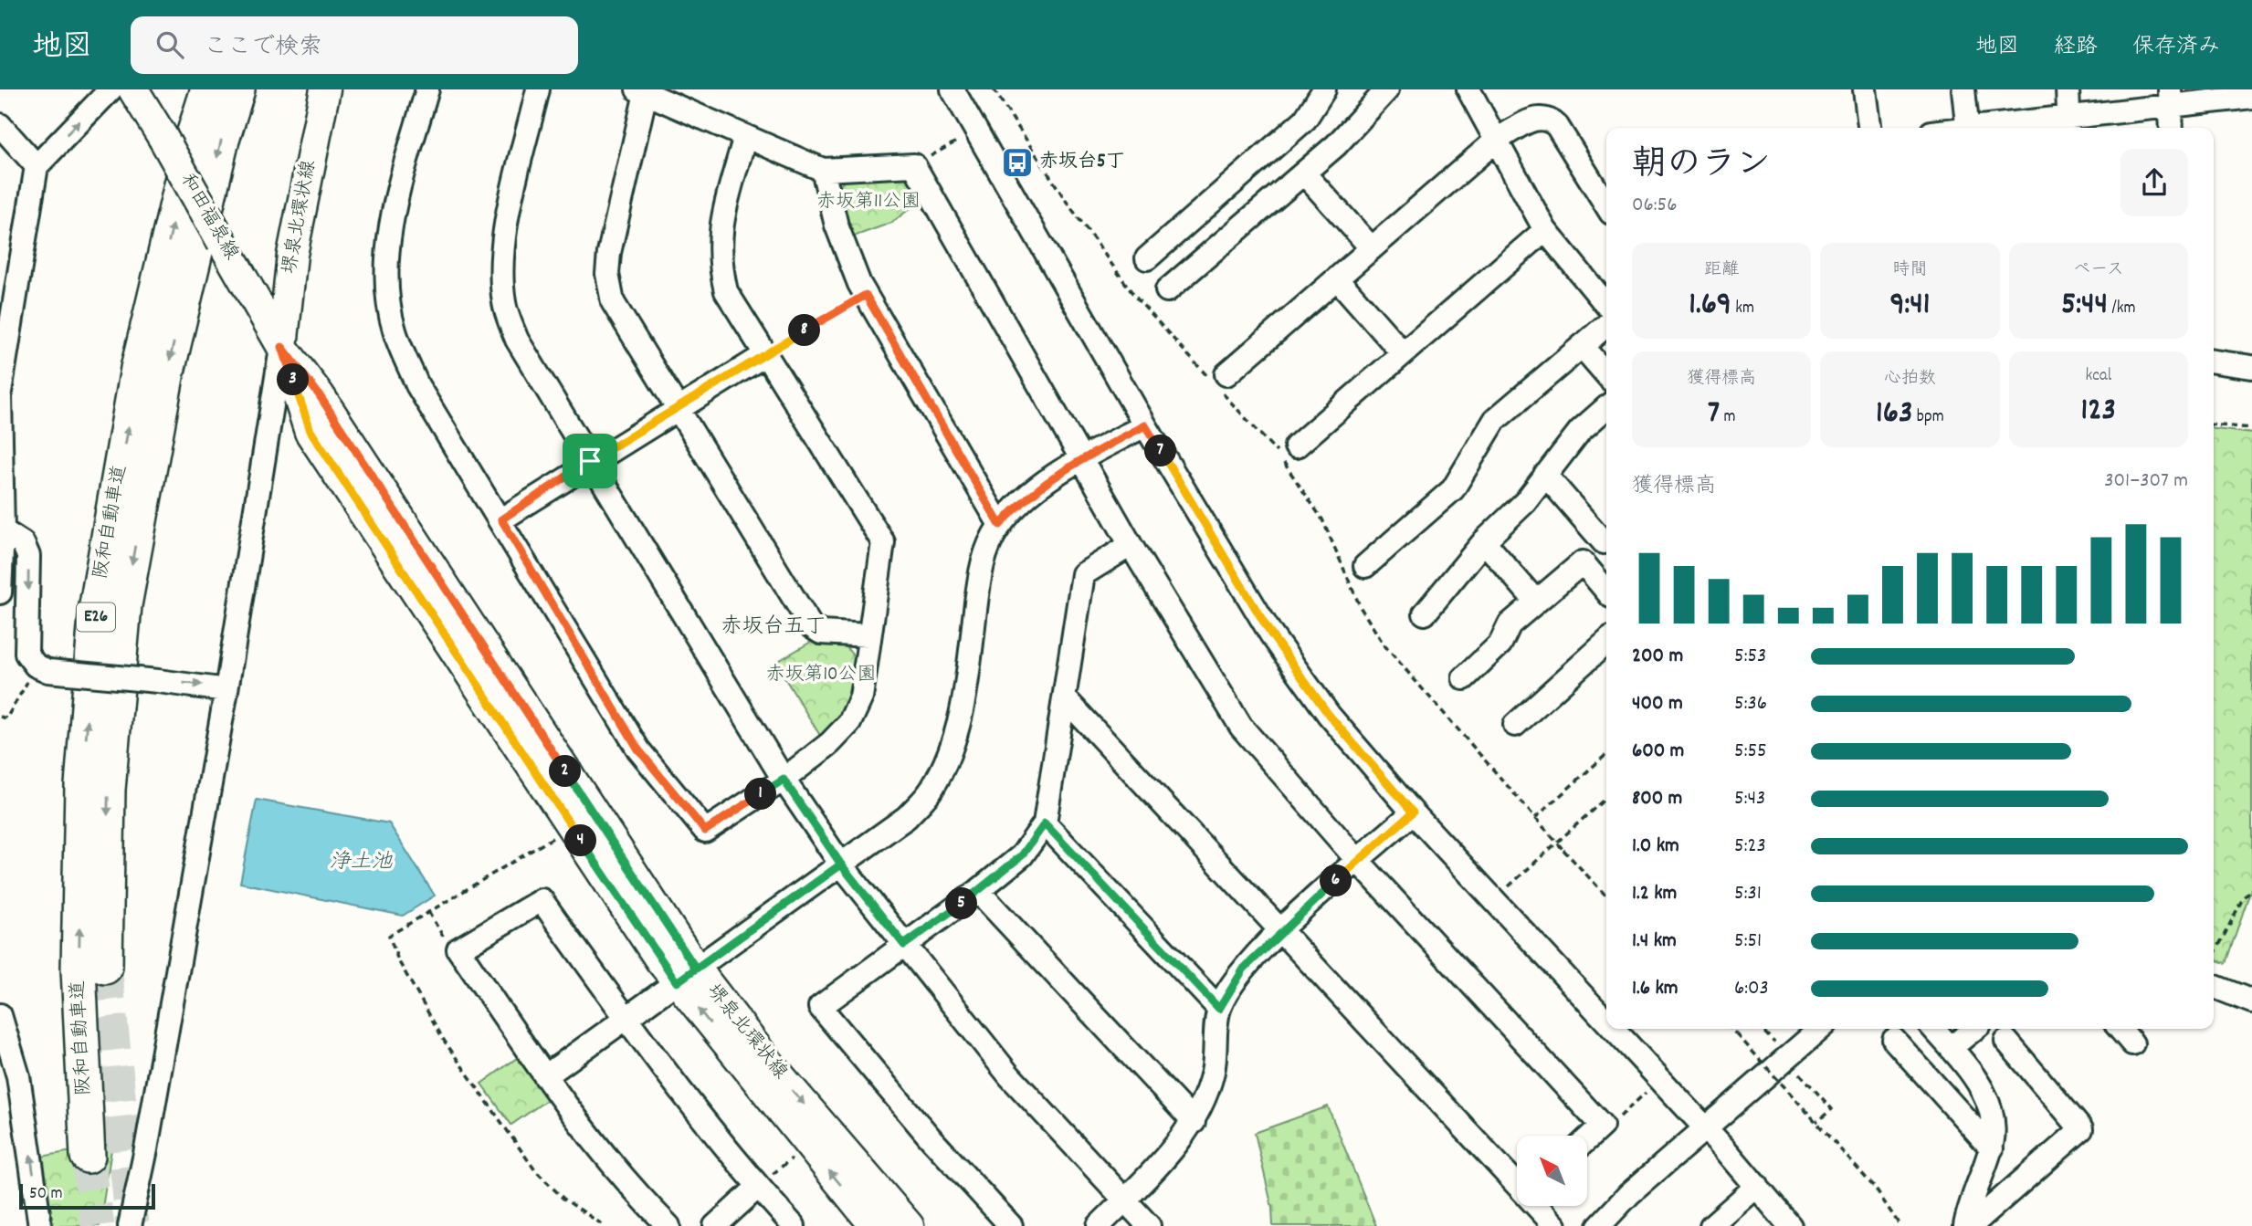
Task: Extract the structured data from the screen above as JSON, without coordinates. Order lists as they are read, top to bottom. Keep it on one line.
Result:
{"streets":{"highway":["阪和自動車道","E26"],"main road":["和田福泉線","堺泉北環状線"]},"crossings":[["和田福泉線","堺泉北環状線"]],"districts":["赤坂台五丁"],"water":["浄土池"],"parks":["赤坂第11公園","赤坂第10公園"],"places":{"bus stop":["赤坂台5丁"]},"scale_bar":"50 m","north":"top left","page":{"header":"地図","search":"ここで検索","nav":["地図","経路","保存済み"],"heading":["朝のラン","06:56"],"stats":[["距離","1.69 km"],["時間","9:41"],["ペース","5:44 /km"],["獲得標高","7 m"],["心拍数","163 bpm"],["kcal","123"]],"pins":["8","3","7","2","1","4","6","5"],"chart":["獲得標高","301–307 m"],"list":[{"name":"200 m","note":"5:53"},{"name":"400 m","note":"5:36"},{"name":"600 m","note":"5:55"},{"name":"800 m","note":"5:43"},{"name":"1.0 km","note":"5:23"},{"name":"1.2 km","note":"5:31"},{"name":"1.4 km","note":"5:51"},{"name":"1.6 km","note":"6:03"}],"scale":"50 m"}}
